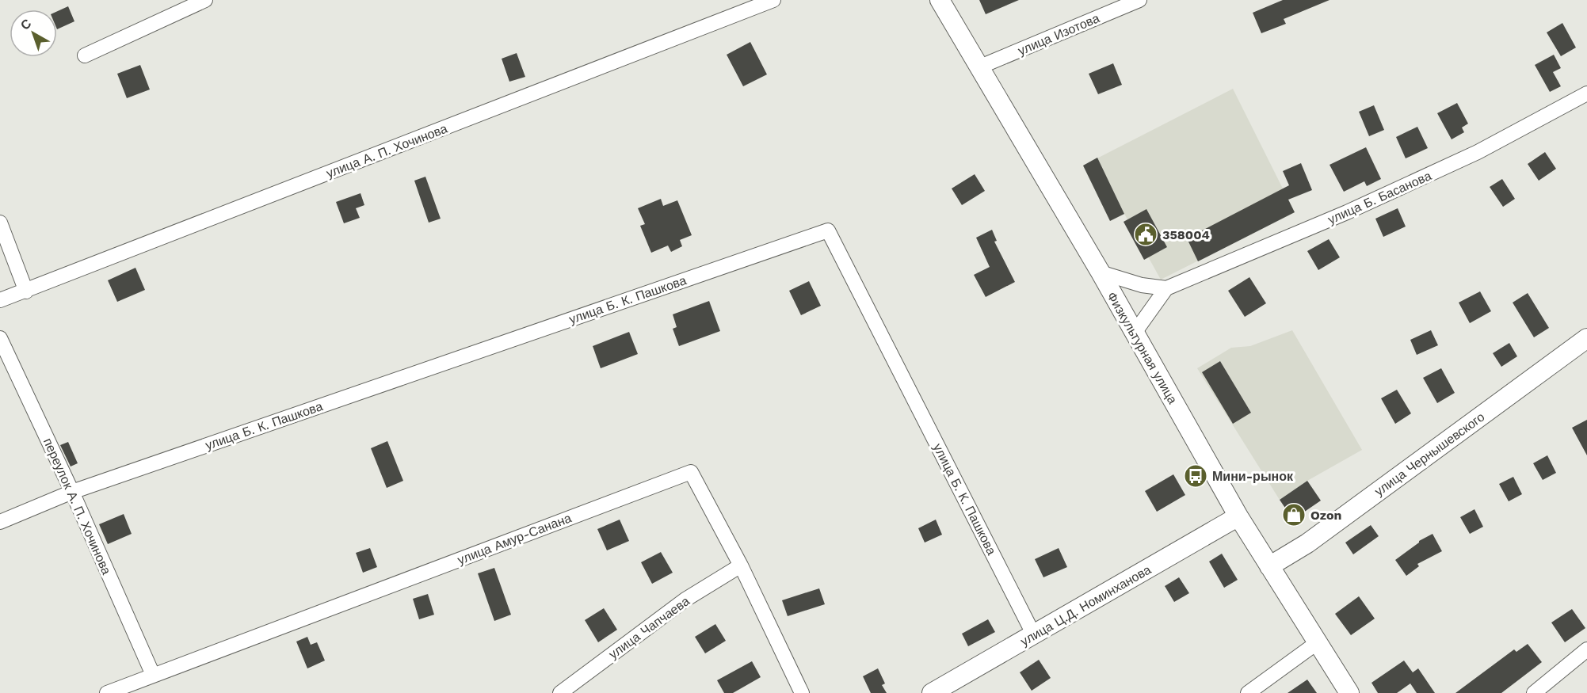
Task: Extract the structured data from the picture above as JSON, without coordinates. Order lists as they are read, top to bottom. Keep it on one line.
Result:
{"streets":{"street":["улица Изотова","улица А. П. Хочинова","улица Б. Басанова","улица Б. К. Пашкова","Физкультурная улица","улица Чернышевского","переулок А. П. Хочинова","улица Амур-Санана","улица Ц.Д. Номинханова","улица Чапчаева"]},"crossings":[["улица Изотова","Физкультурная улица"],["улица Б. К. Пашкова","переулок А. П. Хочинова"],["улица Б. К. Пашкова","улица Ц.Д. Номинханова"],["Физкультурная улица","улица Чернышевского"],["Физкультурная улица","улица Ц.Д. Номинханова"],["переулок А. П. Хочинова","улица Амур-Санана"],["улица Амур-Санана","улица Чапчаева"]],"places":{"public building":["358004"],"bus stop":["Мини-рынок"],"shop":["Ozon"]},"north":"top left"}
